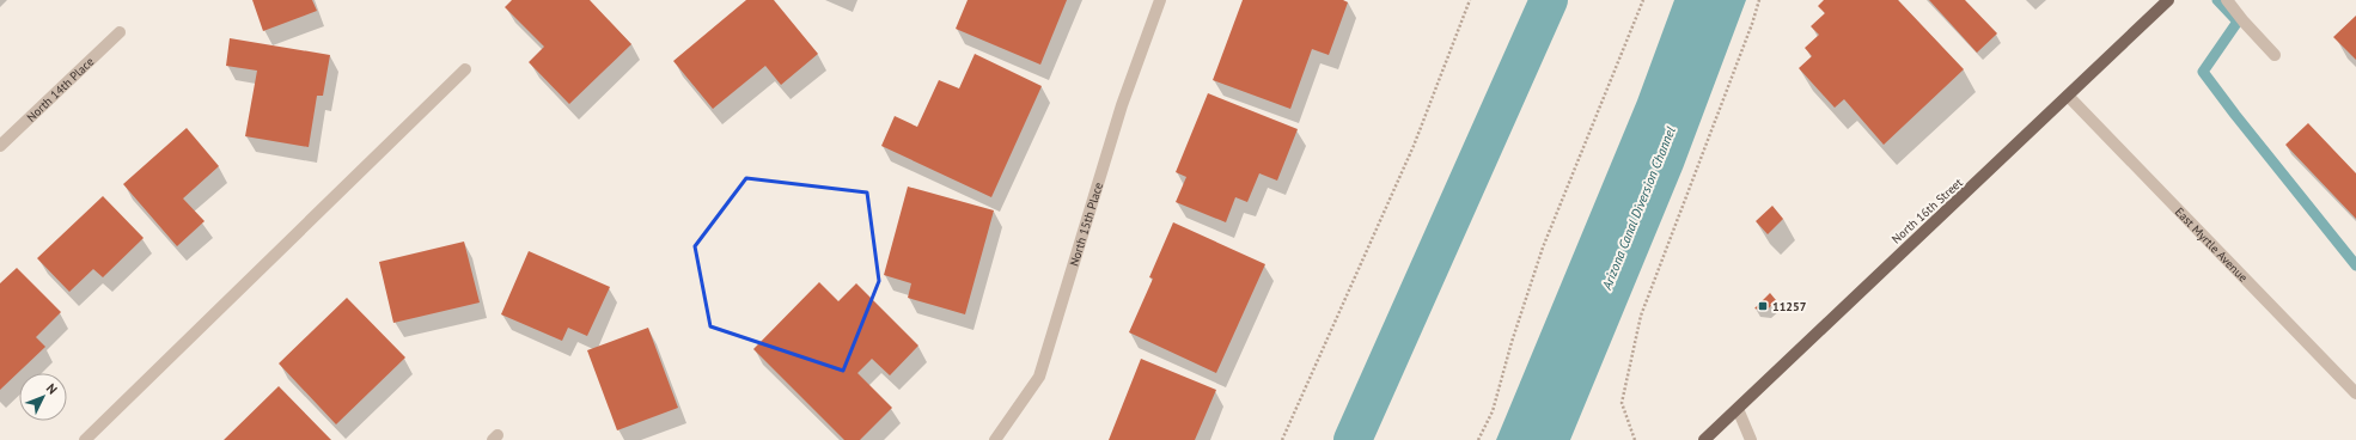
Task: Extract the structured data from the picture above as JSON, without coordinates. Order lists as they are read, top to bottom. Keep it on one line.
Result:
{"streets":{"main road":["North 16th Street"],"street":["North 14th Place","North 15th Place","East Myrtle Avenue"]},"crossings":[["North 16th Street","East Myrtle Avenue"]],"water":["Arizona Canal Diversion Channel"],"places":{"transit":["11257"]},"north":"top right"}
